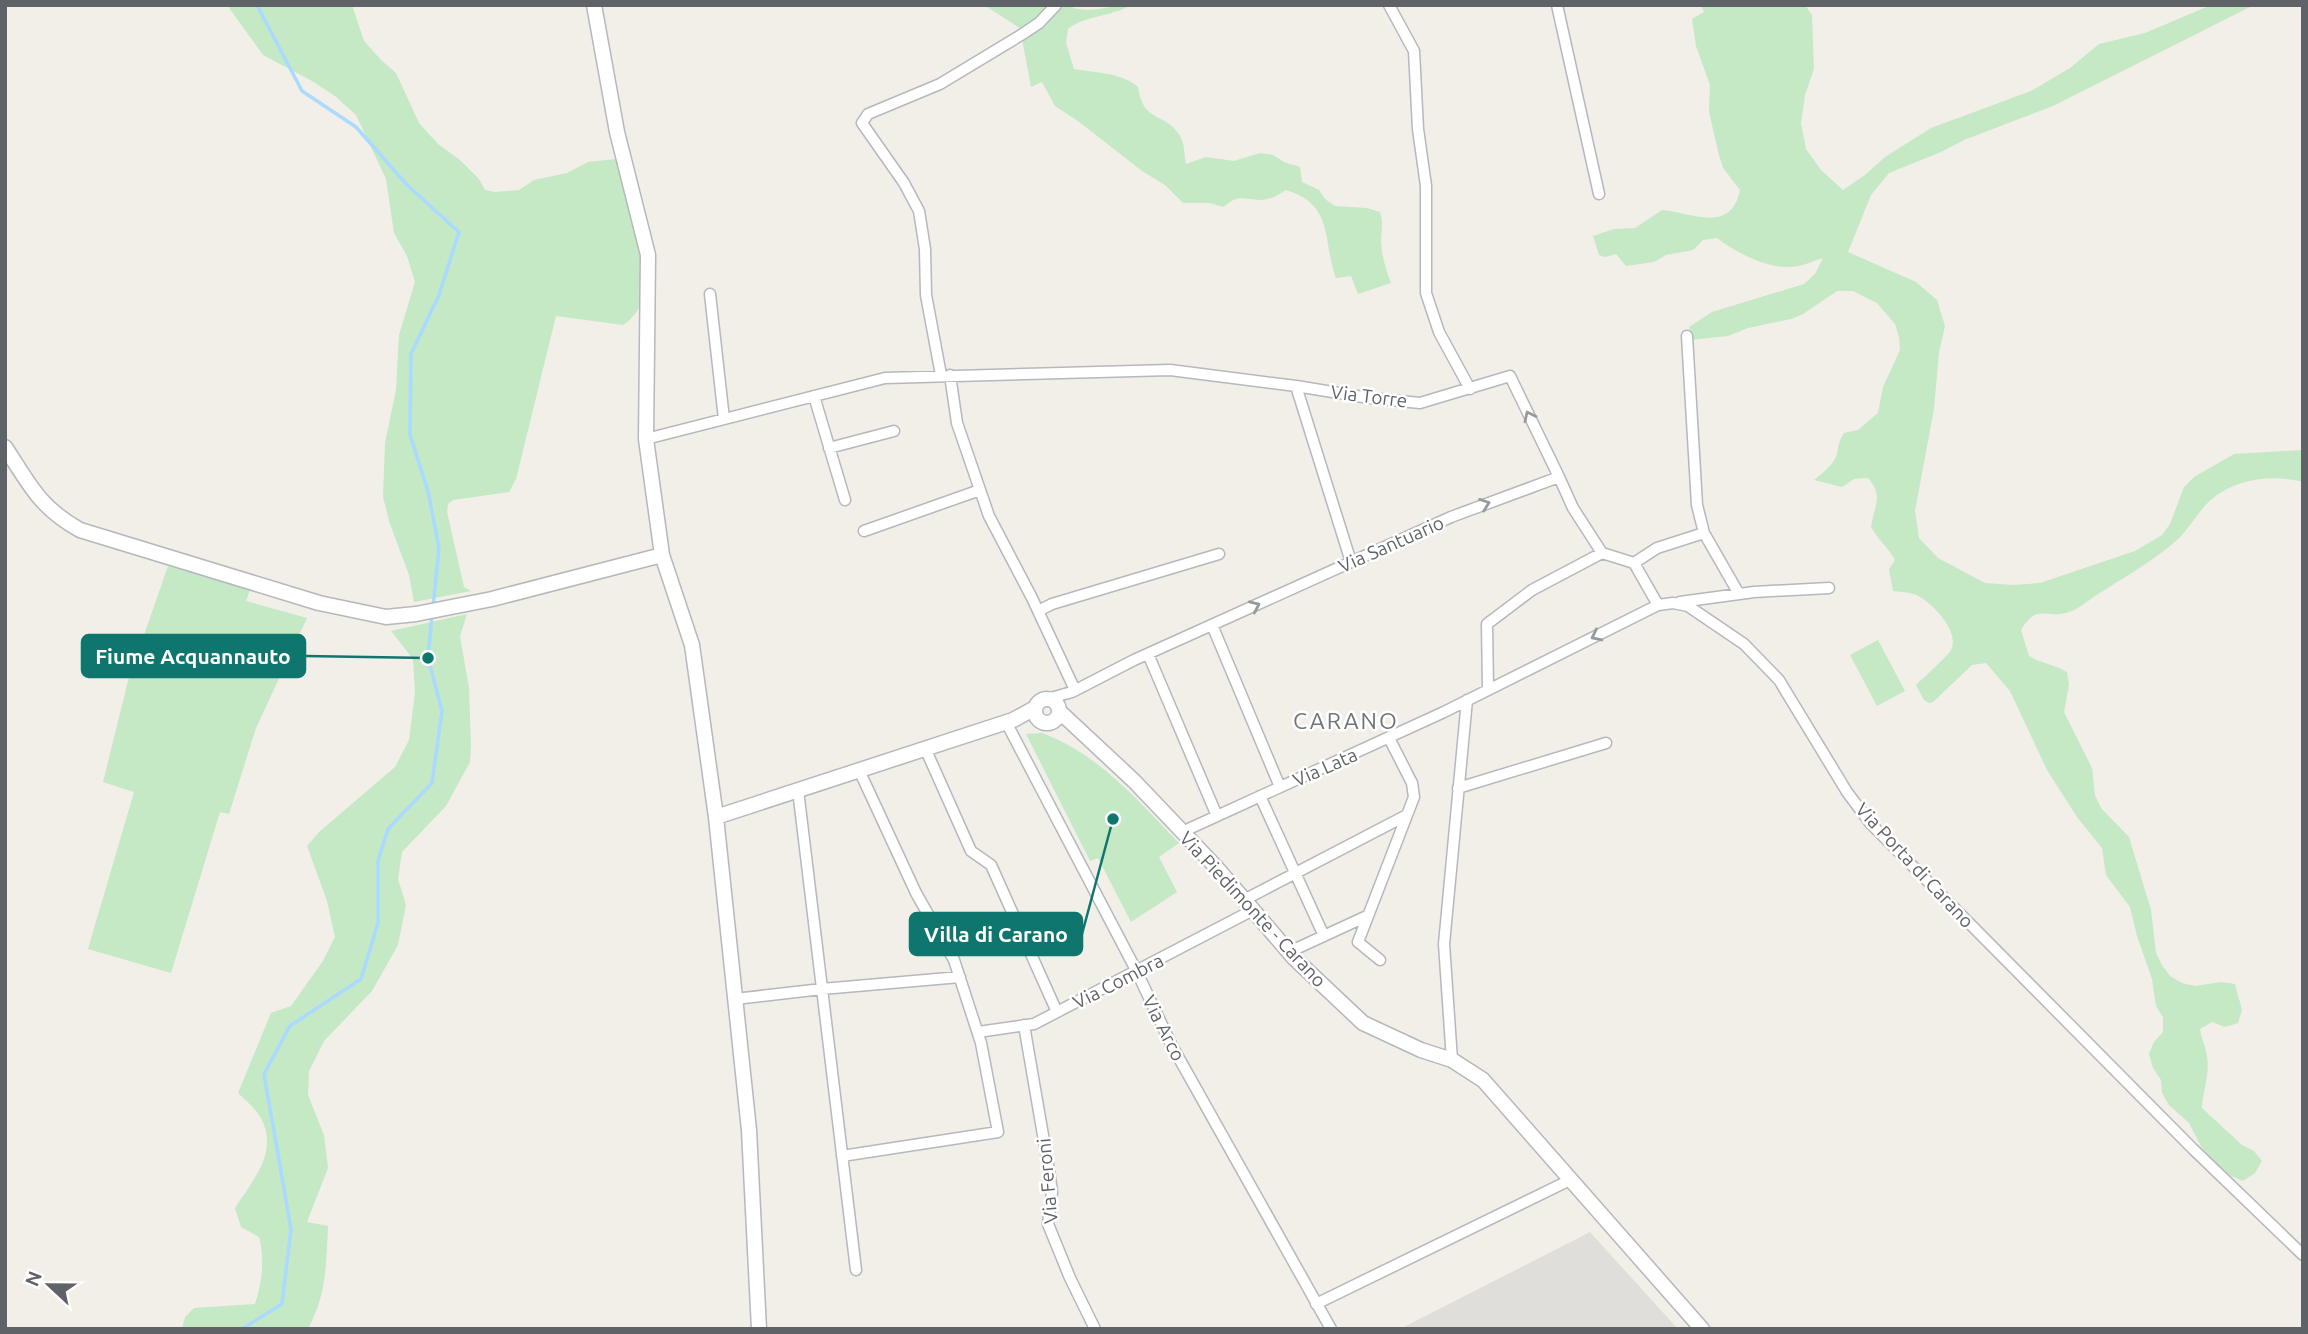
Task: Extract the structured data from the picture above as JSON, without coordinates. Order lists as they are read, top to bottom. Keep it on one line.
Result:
{"streets":{"street":["Via Torre","Via Santuario","Via Lata","Via Porta di Carano","Via Piedimonte - Carano","Via Combra","Via Arco","Via Feroni"]},"crossings":[["Via Torre","Via Santuario"],["Via Santuario","Via Piedimonte - Carano"],["Via Lata","Via Piedimonte - Carano"],["Via Piedimonte - Carano","Via Combra"],["Via Combra","Via Arco"],["Via Combra","Via Feroni"]],"one_way":["Via Santuario"],"districts":["CARANO"],"places":["Fiume Acquannauto","Villa di Carano"],"north":"left"}
